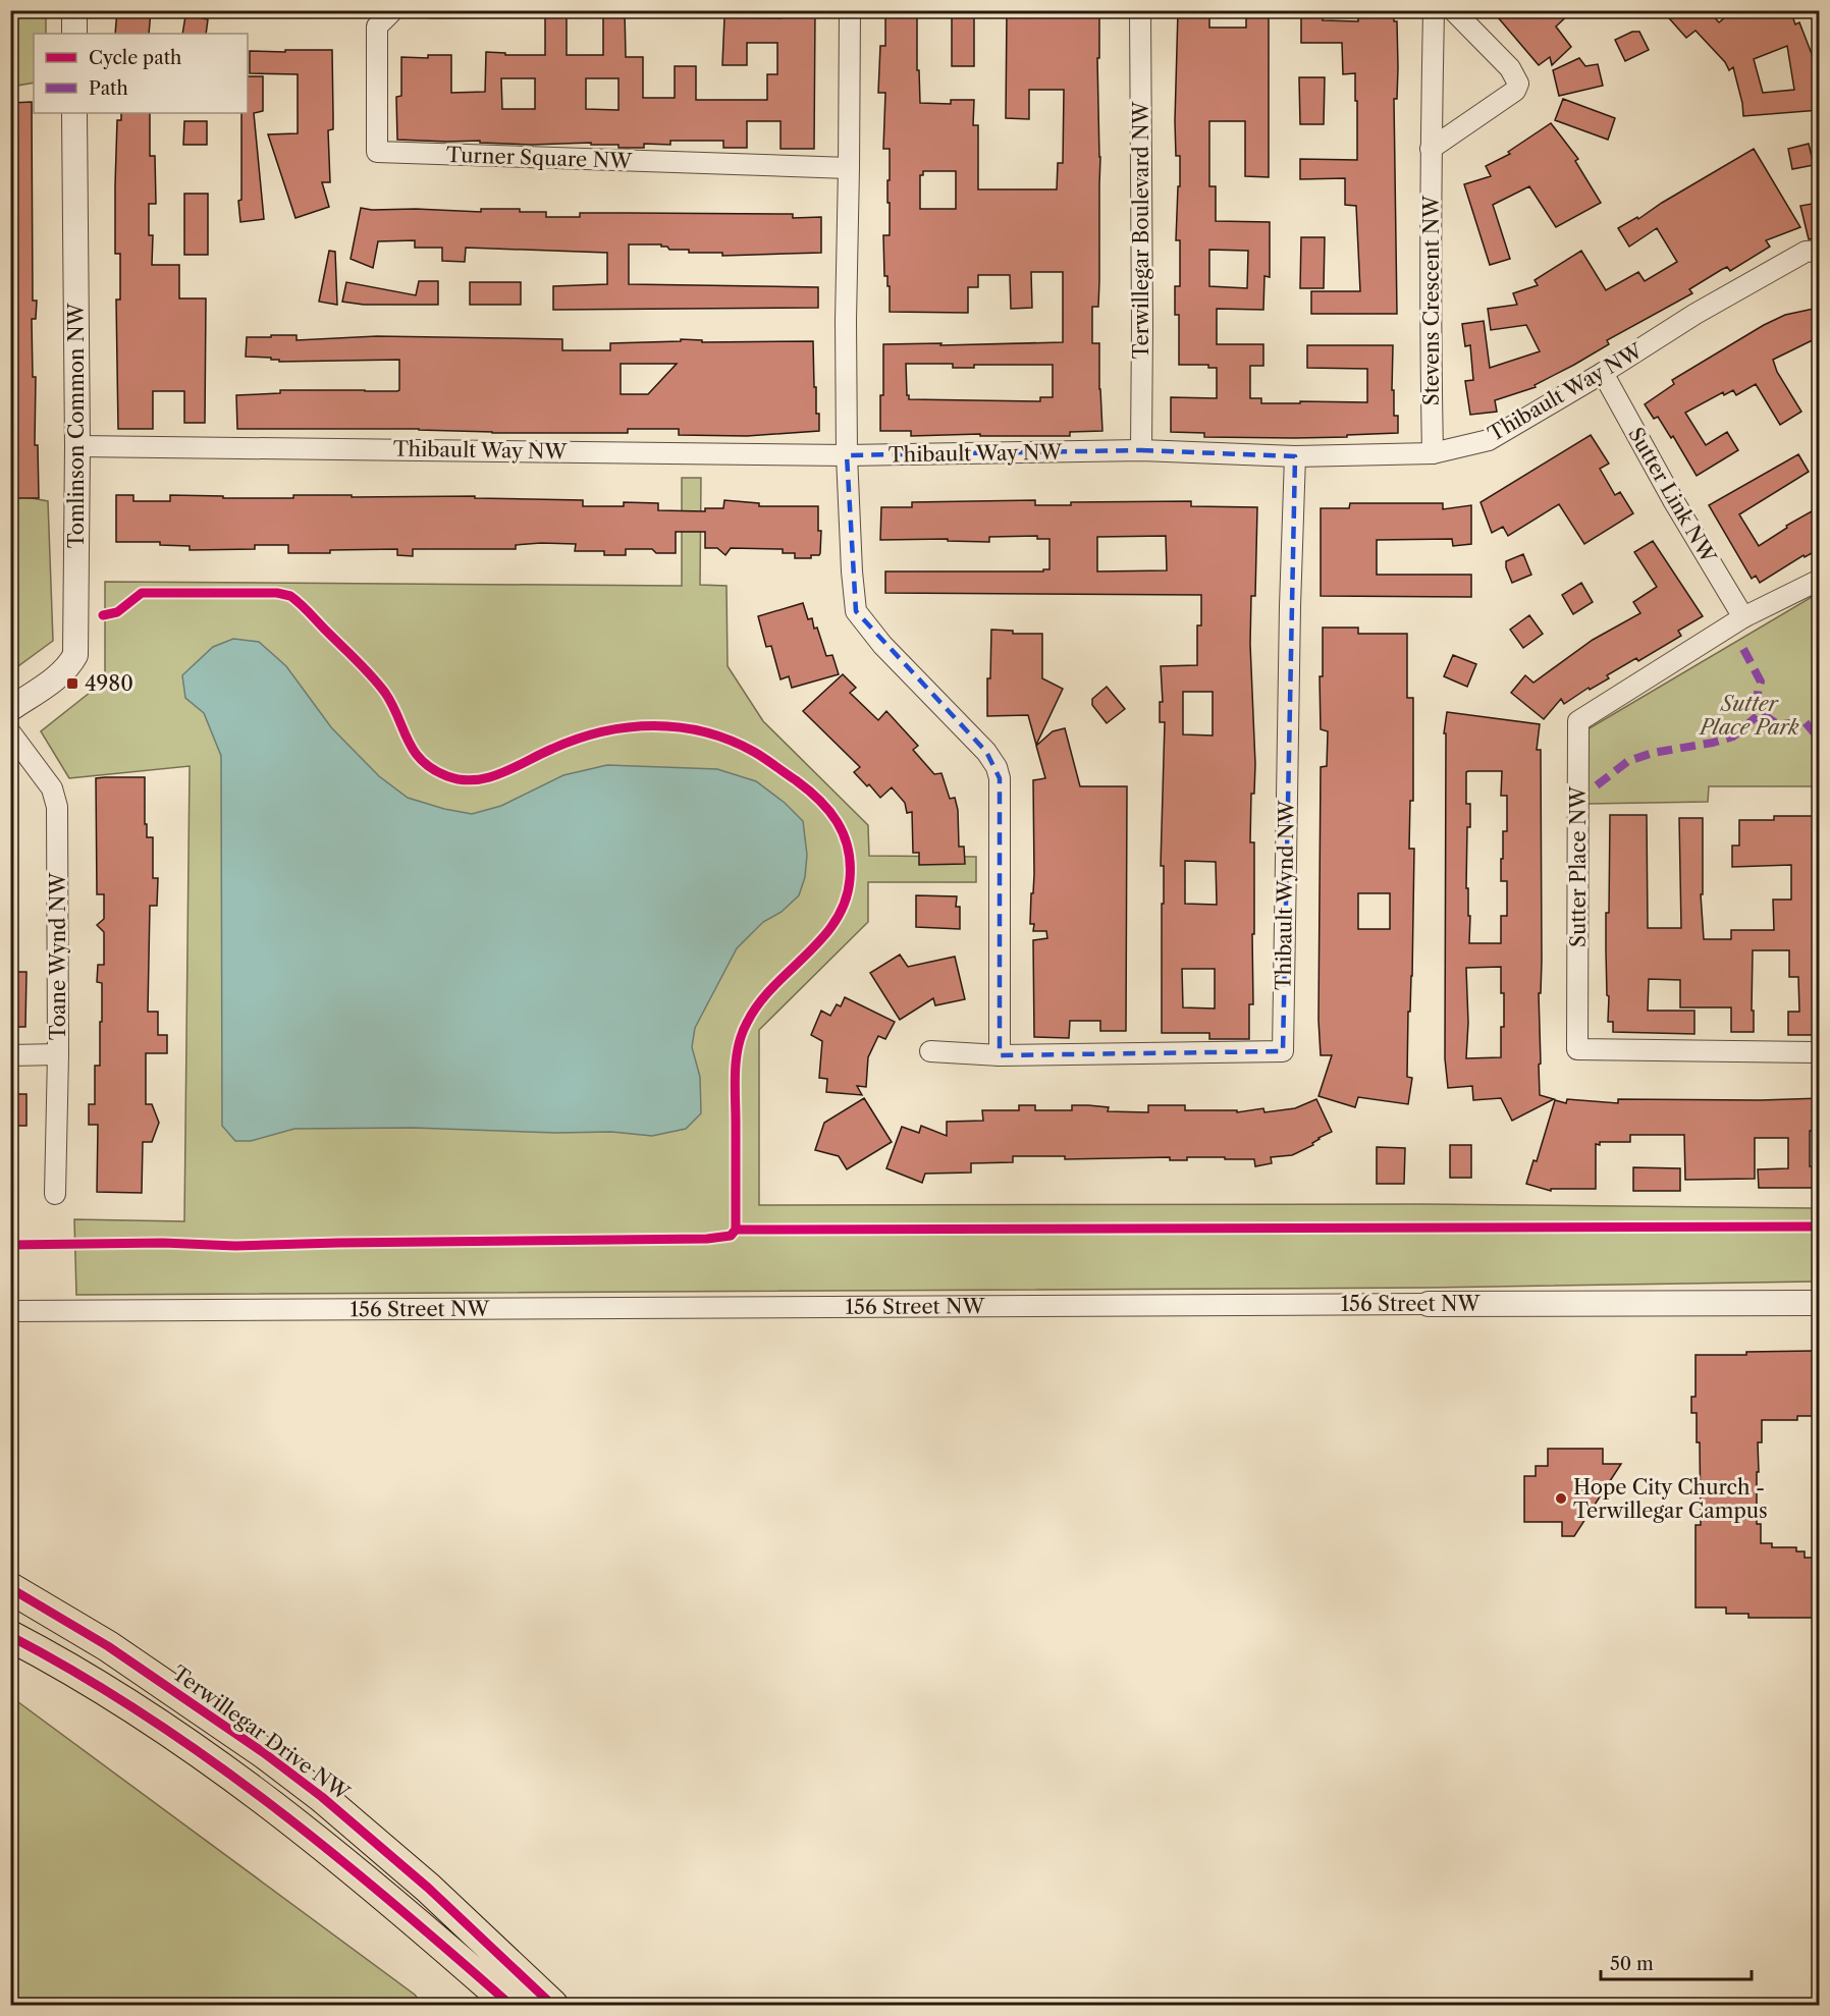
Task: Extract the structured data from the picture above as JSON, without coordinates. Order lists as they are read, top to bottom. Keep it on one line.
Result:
{"streets":{"main road":["Terwillegar Drive NW"],"street":["Turner Square NW","Terwillegar Boulevard NW","Stevens Crescent NW","Thibault Way NW","Tomlinson Common NW","Sutter Link NW","Sutter Place NW","Thibault Wynd NW","Toane Wynd NW","156 Street NW"]},"crossings":[["Terwillegar Boulevard NW","Thibault Way NW"],["Stevens Crescent NW","Thibault Way NW"],["Thibault Way NW","Tomlinson Common NW"],["Thibault Way NW","Sutter Link NW"],["Thibault Way NW","Thibault Wynd NW"],["Sutter Link NW","Sutter Place NW"]],"parks":["Sutter Place Park"],"places":{"transit":["4980"],"other":["Hope City Church - Terwillegar Campus"]},"legend":["Cycle path","Path"],"scale_bar":"50 m"}
